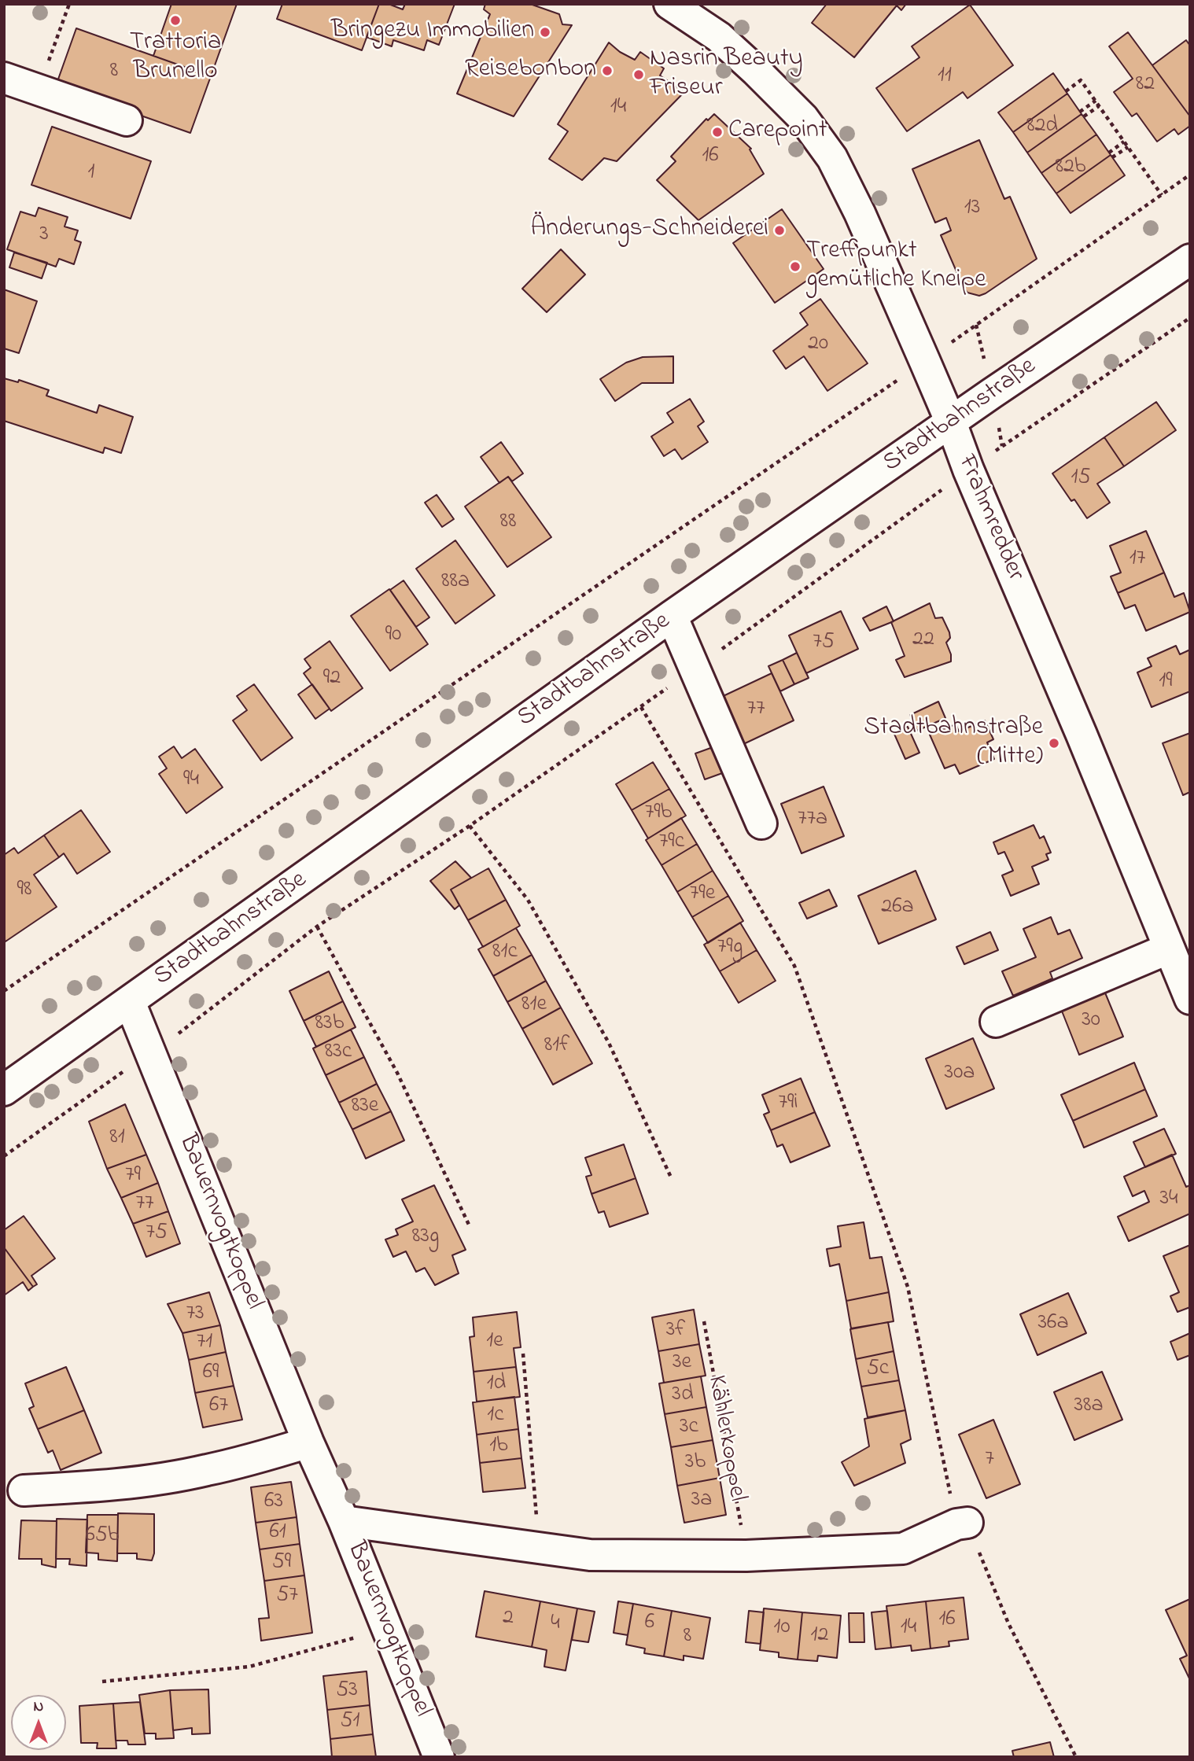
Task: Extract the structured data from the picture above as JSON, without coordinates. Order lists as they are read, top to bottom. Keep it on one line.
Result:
{"streets":{"street":["Stadtbahnstraße","Frahmredder","Bauernvogtkoppel"],"path":["Kählerkoppel"]},"crossings":[["Stadtbahnstraße","Frahmredder"],["Stadtbahnstraße","Bauernvogtkoppel"]],"places":["Trattoria Brunello","Bringezu Immobilien","Reisebonbon","Nasrin Beauty Friseur","Carepoint","Änderungs-Schneiderei","Treffpunkt gemütliche Kneipe","Stadtbahnstraße (Mitte)"],"house_numbers":["8","11","82","14","82d","16","82b","1","13","3","20","15","88","17","88a","90","22","75","92","19","77","94","79b","77a","79c","98","79e","26a","79g","81c","81e","30","83b","81f","83c","30a","79i","83e","81","79","34","77","75","83g","73","36a","3f","1e","71","3e","5c","69","1d","3d","67","38a","1c","3c","1b","7","3b","3a","63","61","65b","59","57","2","16","6","4","10","14","12","8","53","51"],"north":"top"}
